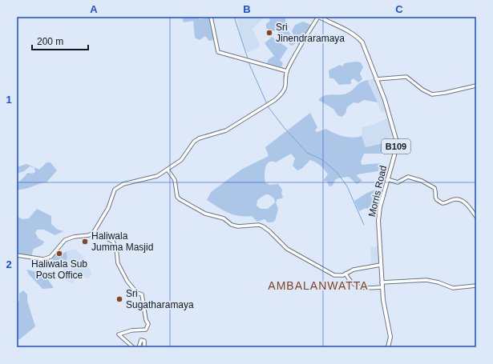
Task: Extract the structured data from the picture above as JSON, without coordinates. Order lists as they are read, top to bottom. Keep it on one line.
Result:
{"streets":{"main road":["B109","Morris Road"]},"crossings":[["B109","Morris Road"]],"districts":["AMBALANWATTA"],"places":["Sri Jinendraramaya","Haliwala Jumma Masjid","Haliwala Sub Post Office","Sri Sugatharamaya"],"scale_bar":"200 m","grid":{"columns":["A","B","C"],"rows":["1","2"]}}
